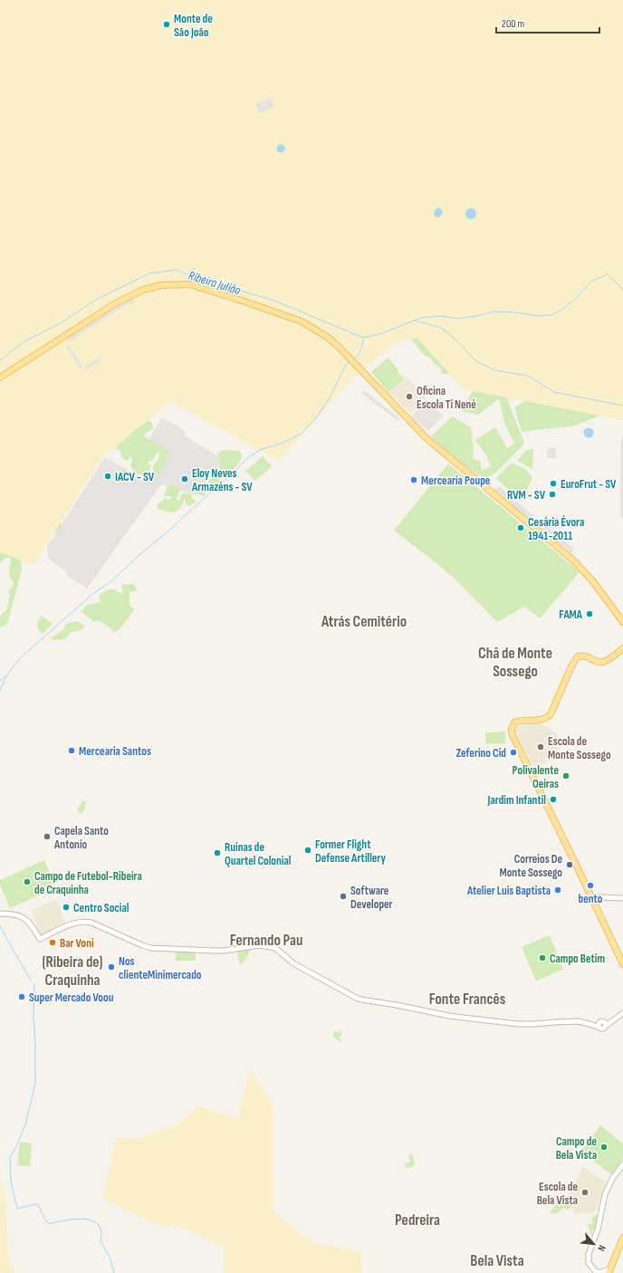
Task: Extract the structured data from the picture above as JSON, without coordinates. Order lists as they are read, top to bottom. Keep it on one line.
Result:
{"districts":["Atrás Cemitério","Chã de Monte Sossego","Fernando Pau","(Ribeira de) Craquinha","Fonte Francês","Pedreira","Bela Vista"],"water":["Ribeira Julião"],"places":["Monte de São João","Oficina Escola Ti Nené","IACV - SV","Eloy Neves Armazéns - SV","Mercearia Poupe","EuroFrut - SV","RVM - SV","Cesária Évora 1941-2011","FAMA","Escola de Monte Sossego","Mercearia Santos","Zeferino Cid","Polivalente Oeiras","Jardim Infantil","Capela Santo Antonio","Former Flight Defense Artillery","Ruinas de Quartel Colonial","Correios De Monte Sossego","Campo de Futebol-Ribeira de Craquinha","bento","Atelier Luis Baptista","Software Developer","Centro Social","Bar Voni","Campo Betim","Nos clienteMinimercado","Super Mercado Voou","Campo de Bela Vista","Escola de Bela Vista"],"scale_bar":"200 m","north":"bottom right"}
